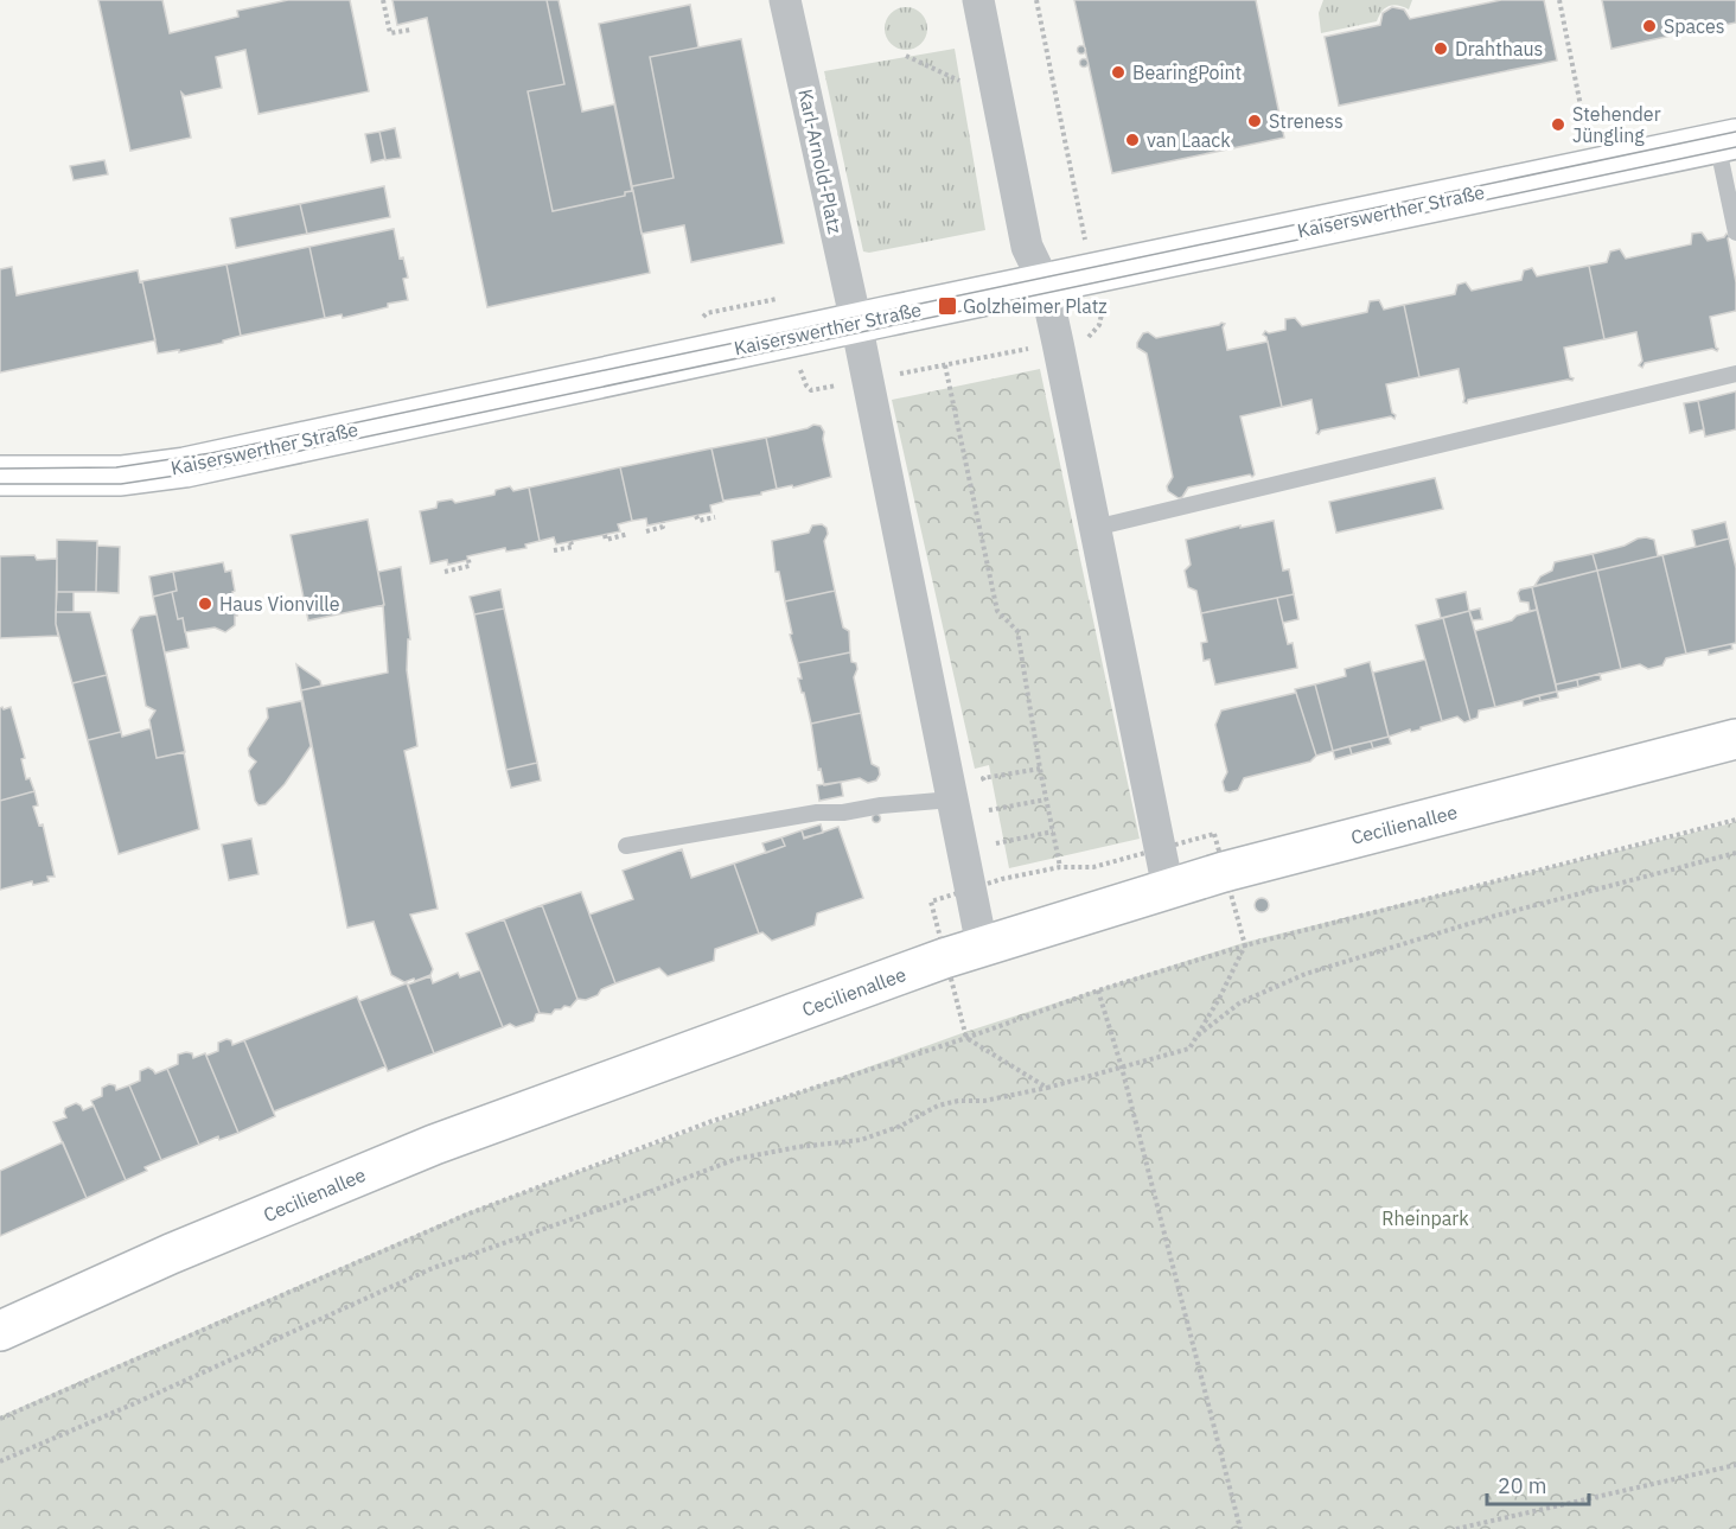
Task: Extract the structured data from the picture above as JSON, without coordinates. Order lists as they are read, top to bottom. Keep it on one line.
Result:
{"streets":{"street":["Karl-Arnold-Platz","Kaiserswerther Straße","Cecilienallee"]},"crossings":[["Karl-Arnold-Platz","Kaiserswerther Straße"]],"parks":["Rheinpark"],"places":{"other":["Spaces","Drahthaus","BearingPoint","Streness","Stehender Jüngling","van Laack","Haus Vionville"],"transit":["Golzheimer Platz"]},"scale_bar":"20 m"}
